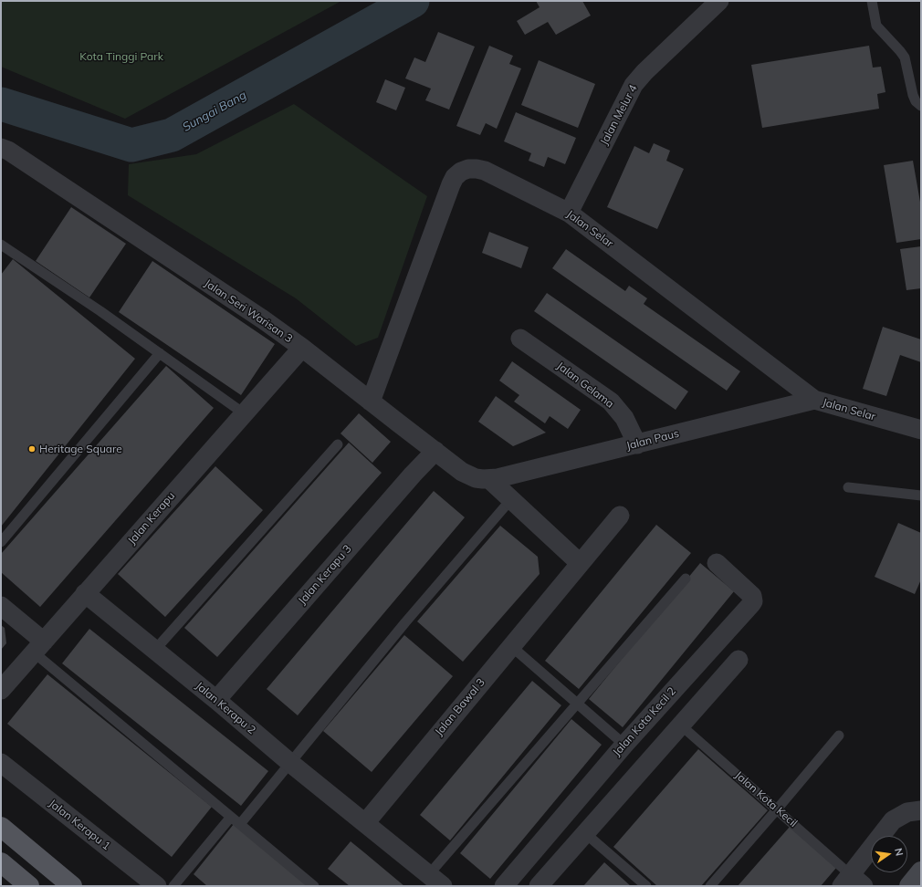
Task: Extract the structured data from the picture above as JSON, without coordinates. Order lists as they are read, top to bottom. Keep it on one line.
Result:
{"streets":{"street":["Jalan Melur 4","Jalan Selar","Jalan Seri Warisan 3","Jalan Gelama","Jalan Paus","Jalan Kerapu","Jalan Kerapu 3","Jalan Bawal 3","Jalan Kerapu 2","Jalan Kota Kecil 2","Jalan Kerapu 1"],"lane":["Jalan Kota Kecil"]},"crossings":[["Jalan Melur 4","Jalan Selar"],["Jalan Selar","Jalan Seri Warisan 3"],["Jalan Selar","Jalan Paus"],["Jalan Seri Warisan 3","Jalan Paus"],["Jalan Seri Warisan 3","Jalan Kerapu"],["Jalan Seri Warisan 3","Jalan Kerapu 3"],["Jalan Gelama","Jalan Paus"],["Jalan Kerapu","Jalan Kerapu 2"],["Jalan Kerapu 3","Jalan Kerapu 2"],["Jalan Bawal 3","Jalan Kerapu 2"]],"water":["Sungai Bang"],"parks":["Kota Tinggi Park"],"places":["Heritage Square"],"north":"right"}
